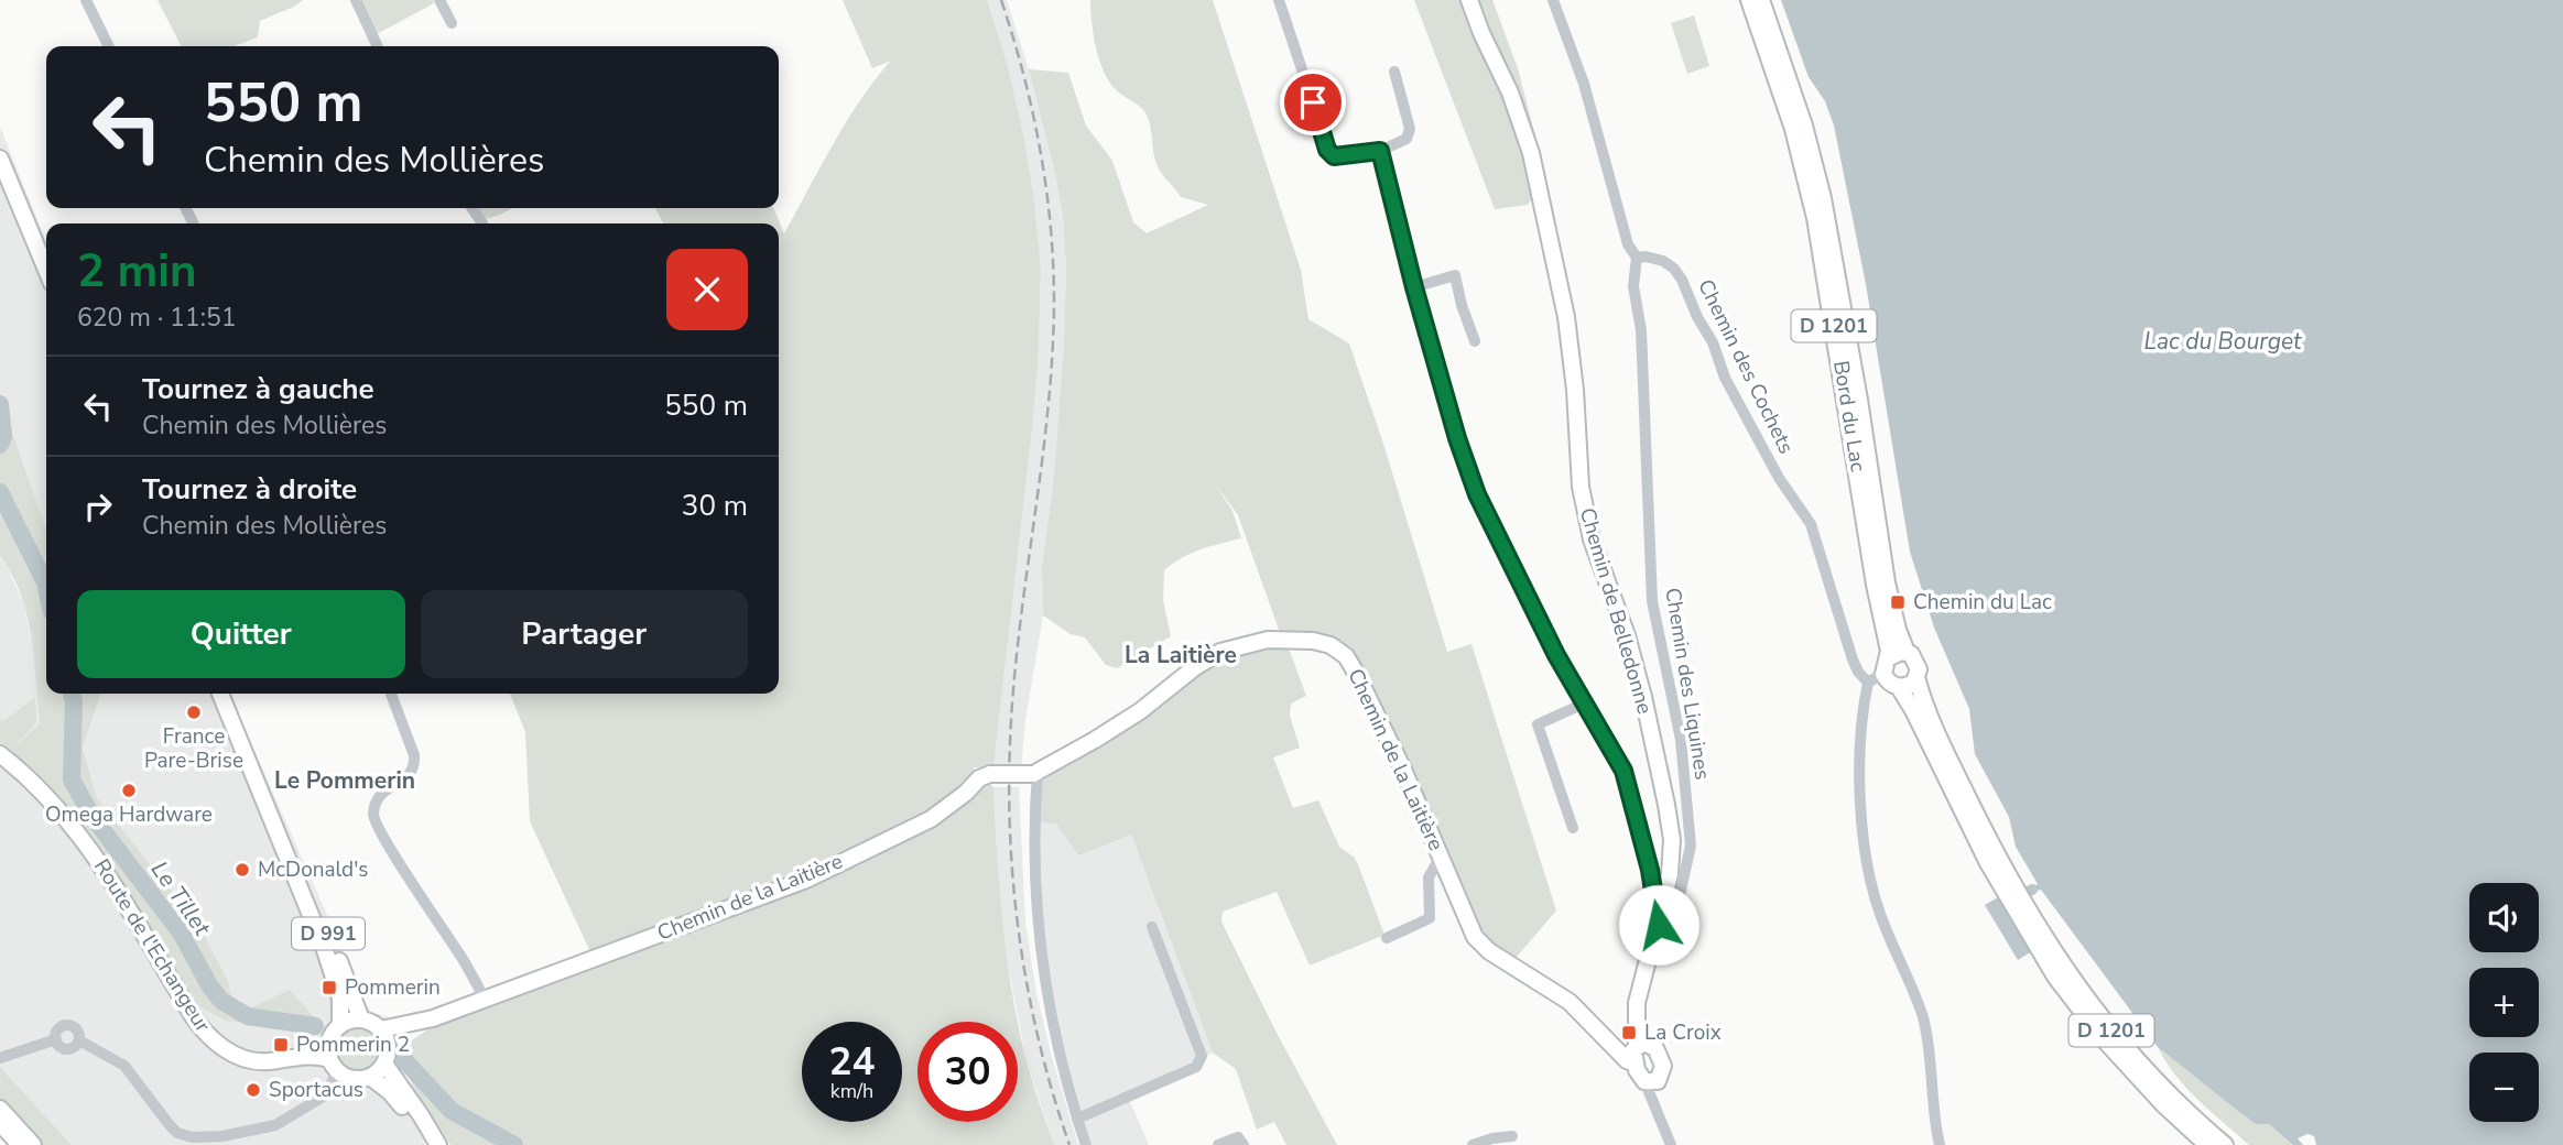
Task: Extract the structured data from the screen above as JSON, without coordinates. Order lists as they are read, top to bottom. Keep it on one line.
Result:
{"streets":{"main road":["D 1201","Bord du Lac","Chemin de Belledonne","Chemin de la Laitière","D 991","Route de l'Echangeur"],"street":["Chemin des Cochets","Chemin des Liquines"]},"crossings":[["D 1201","Bord du Lac"],["Chemin des Cochets","Chemin des Liquines"],["Chemin de Belledonne","Chemin des Liquines"],["Chemin de Belledonne","Chemin de la Laitière"],["Chemin de la Laitière","D 991"],["Chemin de la Laitière","Route de l'Echangeur"],["D 991","Route de l'Echangeur"]],"districts":["La Laitière","Le Pommerin"],"water":["Lac du Bourget","Le Tillet"],"places":{"transit":["Chemin du Lac","Pommerin","La Croix","Pommerin 2"],"other":["France Pare-Brise","Omega Hardware","McDonald's","Sportacus"]},"page":{"turn":["550 m","Chemin des Mollières"],"heading":["2 min","620 m · 11:51"],"list":[{"name":"Tournez à gauche","note":"Chemin des Mollières","value":"550 m"},{"name":"Tournez à droite","note":"Chemin des Mollières","value":"30 m"}],"buttons":["Quitter","Partager"],"map_buttons":["+","−"],"speed":"24 km/h","limit":"30"}}
